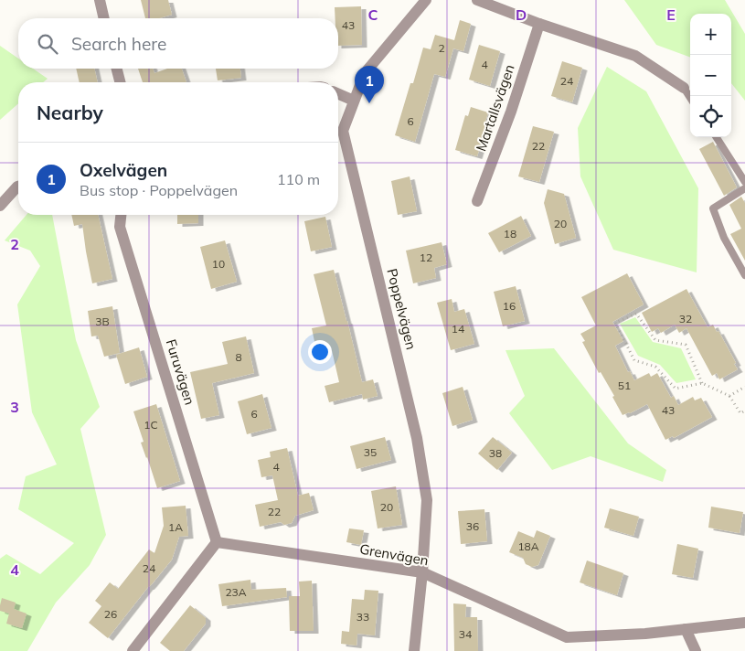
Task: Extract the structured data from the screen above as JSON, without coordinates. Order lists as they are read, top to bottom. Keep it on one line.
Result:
{"streets":{"street":["Martallsvägen","Poppelvägen","Furuvägen","Grenvägen"]},"crossings":[["Poppelvägen","Grenvägen"],["Furuvägen","Grenvägen"]],"house_numbers":["43","2","4","24","6","22","20","18","12","10","16","32","3B","14","8","51","43","6","1C","35","38","4","20","22","36","1A","18A","24","23A","26","33","34"],"page":{"map_buttons":["+","−"],"search":"Search here","pins":"1","heading":"Nearby","list":[{"mark":"1","name":"Oxelvägen","note":"Bus stop · Poppelvägen","value":"110 m"}]},"grid":{"columns":["C","D","E"],"rows":["2","3","4"]}}
